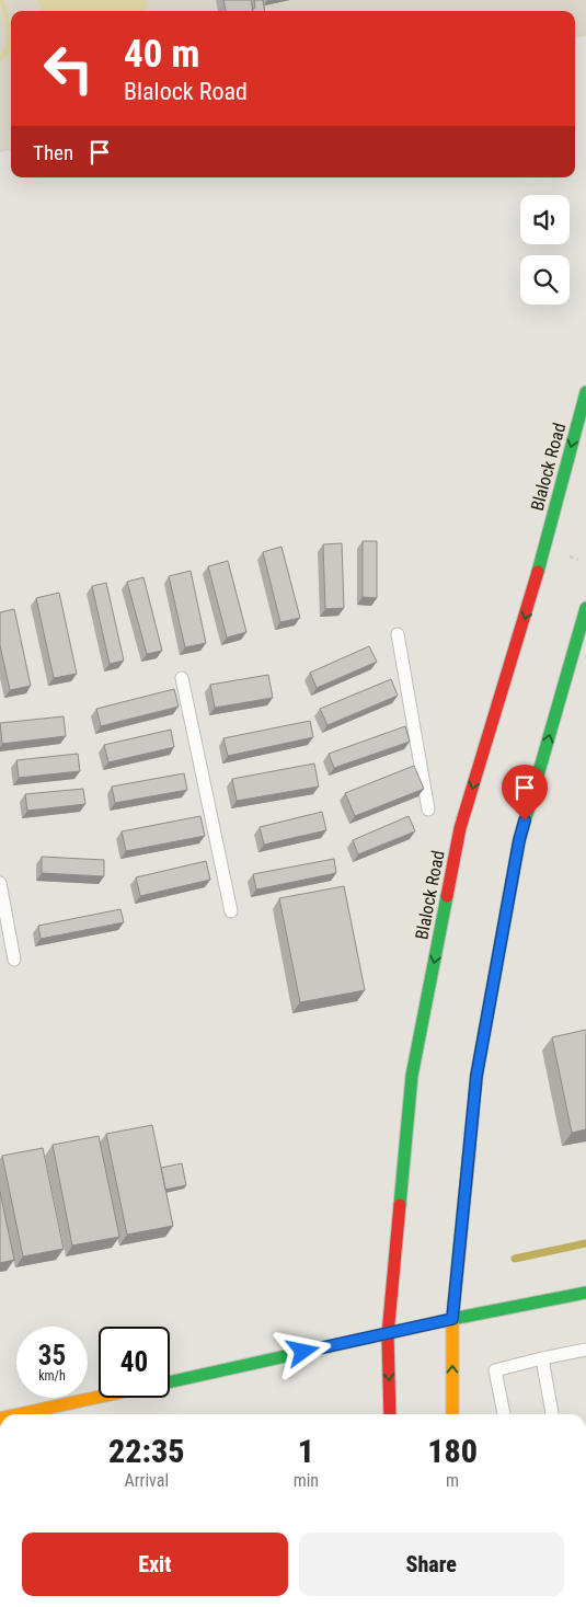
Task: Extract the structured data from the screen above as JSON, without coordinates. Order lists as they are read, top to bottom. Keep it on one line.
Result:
{"streets":{"main road":["Blalock Road"]},"page":{"turn":["40 m","Blalock Road"],"then":"Then","speed":"35 km/h","limit":"40","eta":["22:35","Arrival","1","min","180","m"],"buttons":["Exit","Share"]}}
